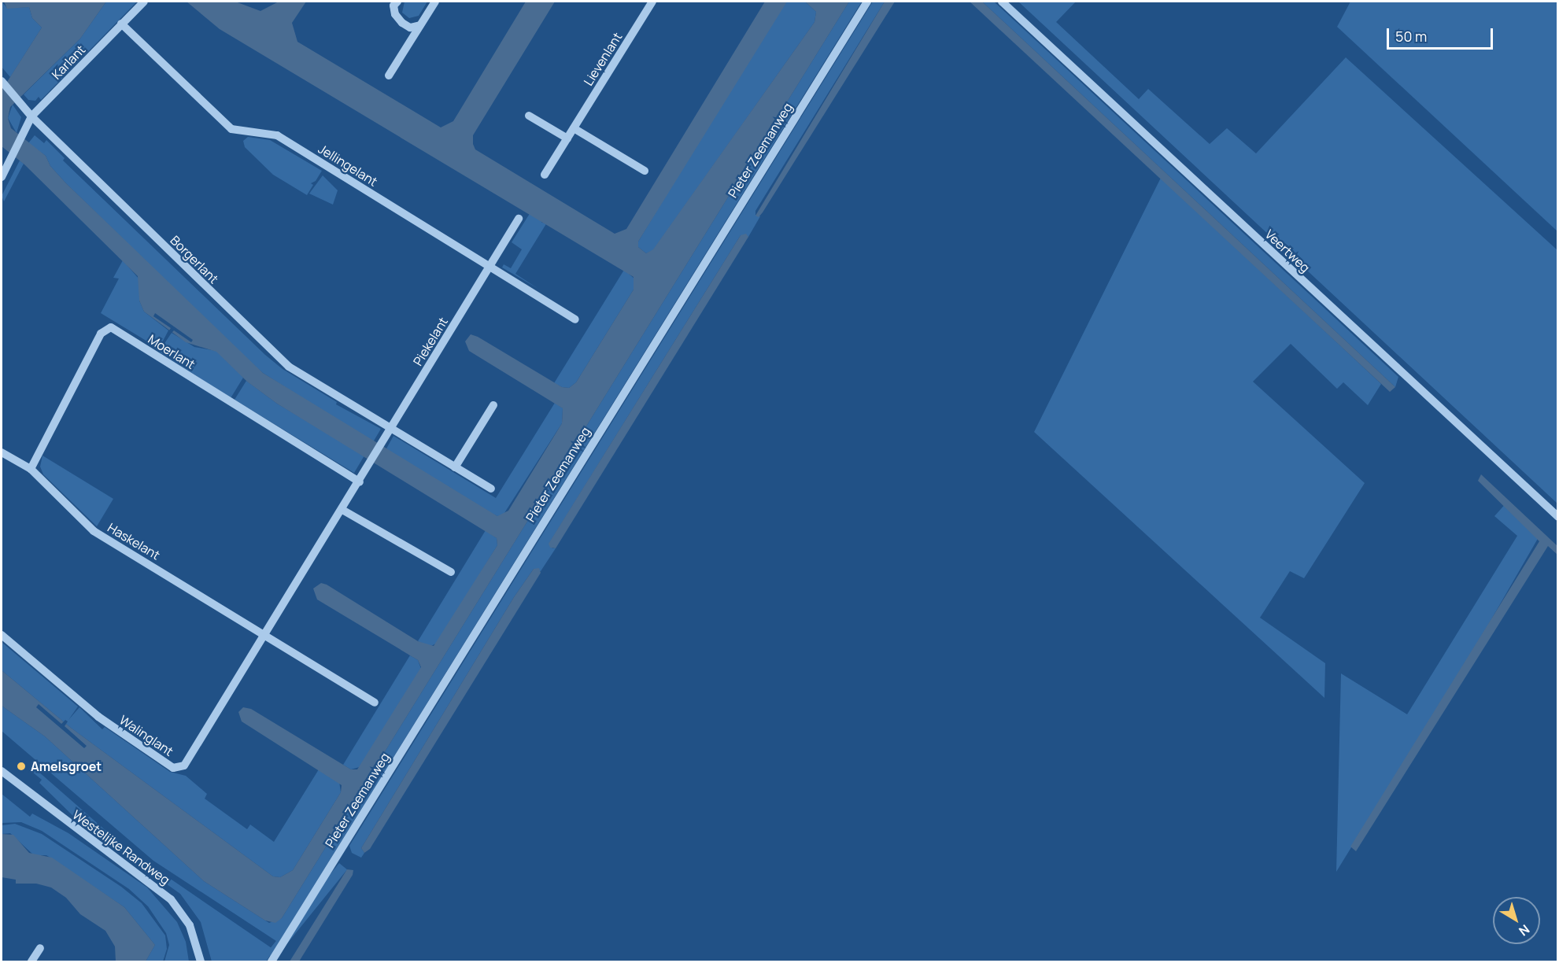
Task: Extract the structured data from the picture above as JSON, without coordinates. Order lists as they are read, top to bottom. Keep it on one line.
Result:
{"streets":{"street":["Lievenlant","Karlant","Pieter Zeemanweg","Jellingelant","Veertweg","Borgerlant","Piekelant","Moerlant","Haskelant","Walinglant","Westelijke Randweg"]},"crossings":[["Karlant","Jellingelant"],["Karlant","Borgerlant"],["Jellingelant","Piekelant"],["Borgerlant","Piekelant"],["Borgerlant","Walinglant"],["Piekelant","Walinglant"],["Moerlant","Haskelant"],["Moerlant","Walinglant"],["Haskelant","Walinglant"]],"places":["Amelsgroet"],"scale_bar":"50 m","north":"bottom right"}
